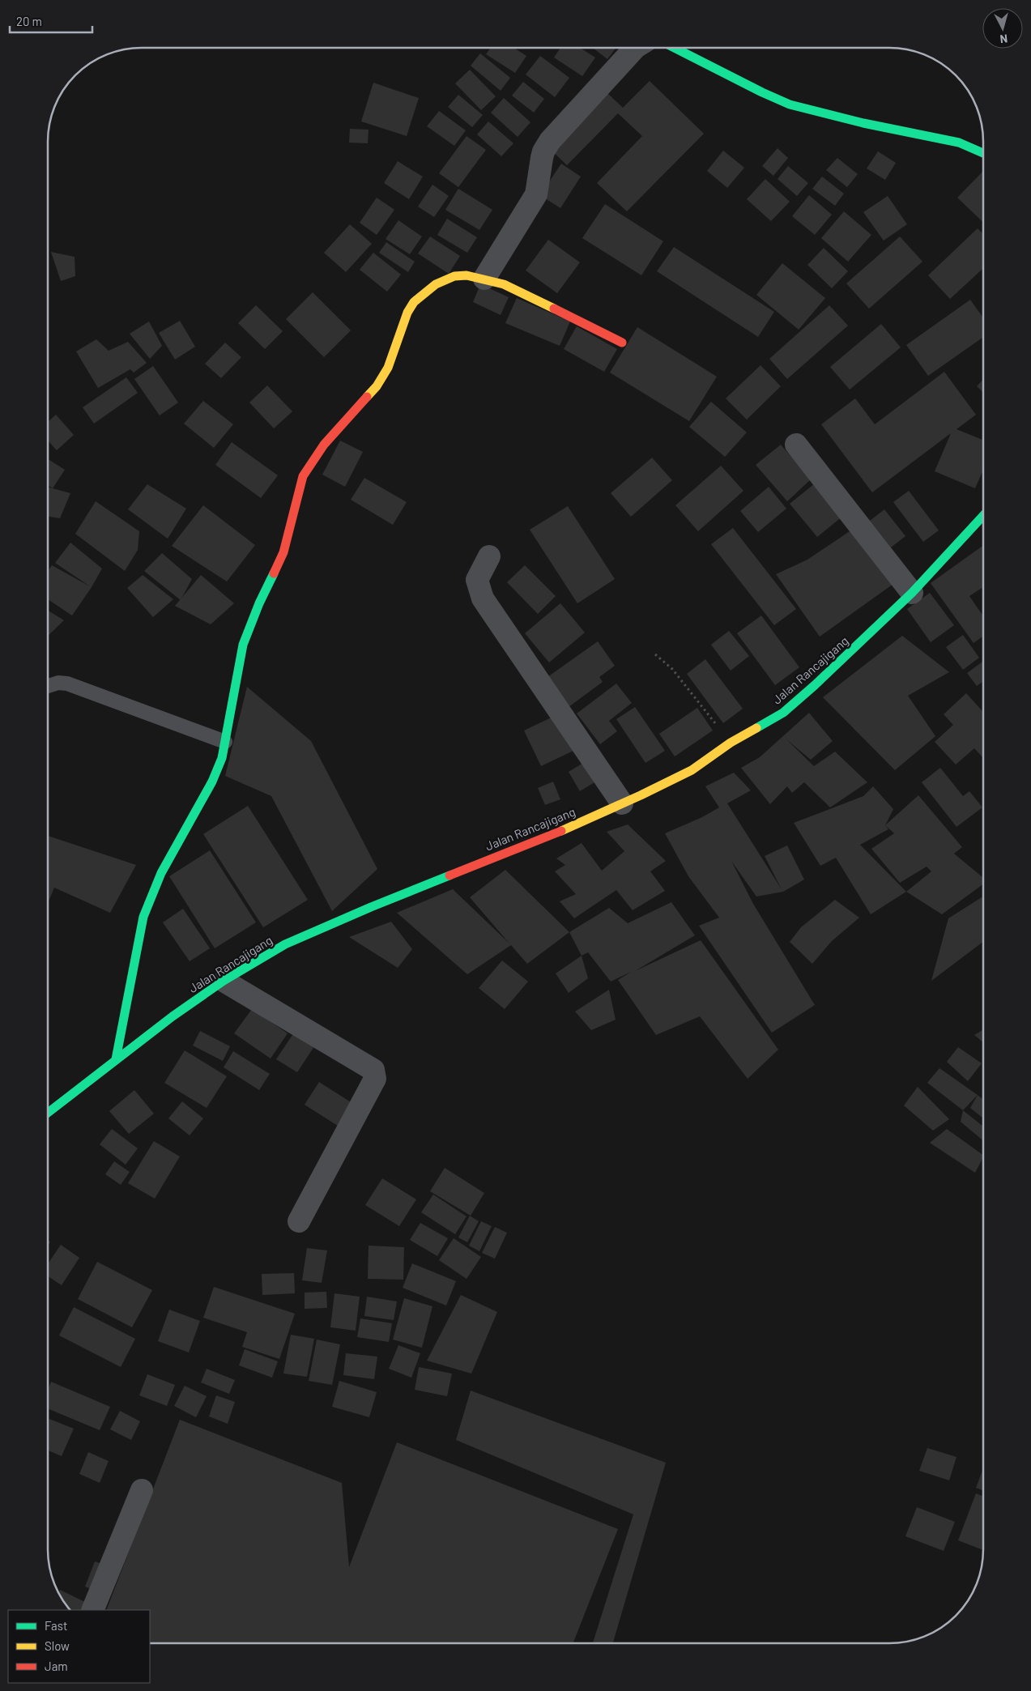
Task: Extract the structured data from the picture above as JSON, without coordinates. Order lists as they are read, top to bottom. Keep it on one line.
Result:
{"streets":{"street":["Jalan Rancajigang"]},"legend":["Fast","Slow","Jam"],"scale_bar":"20 m","north":"bottom"}
